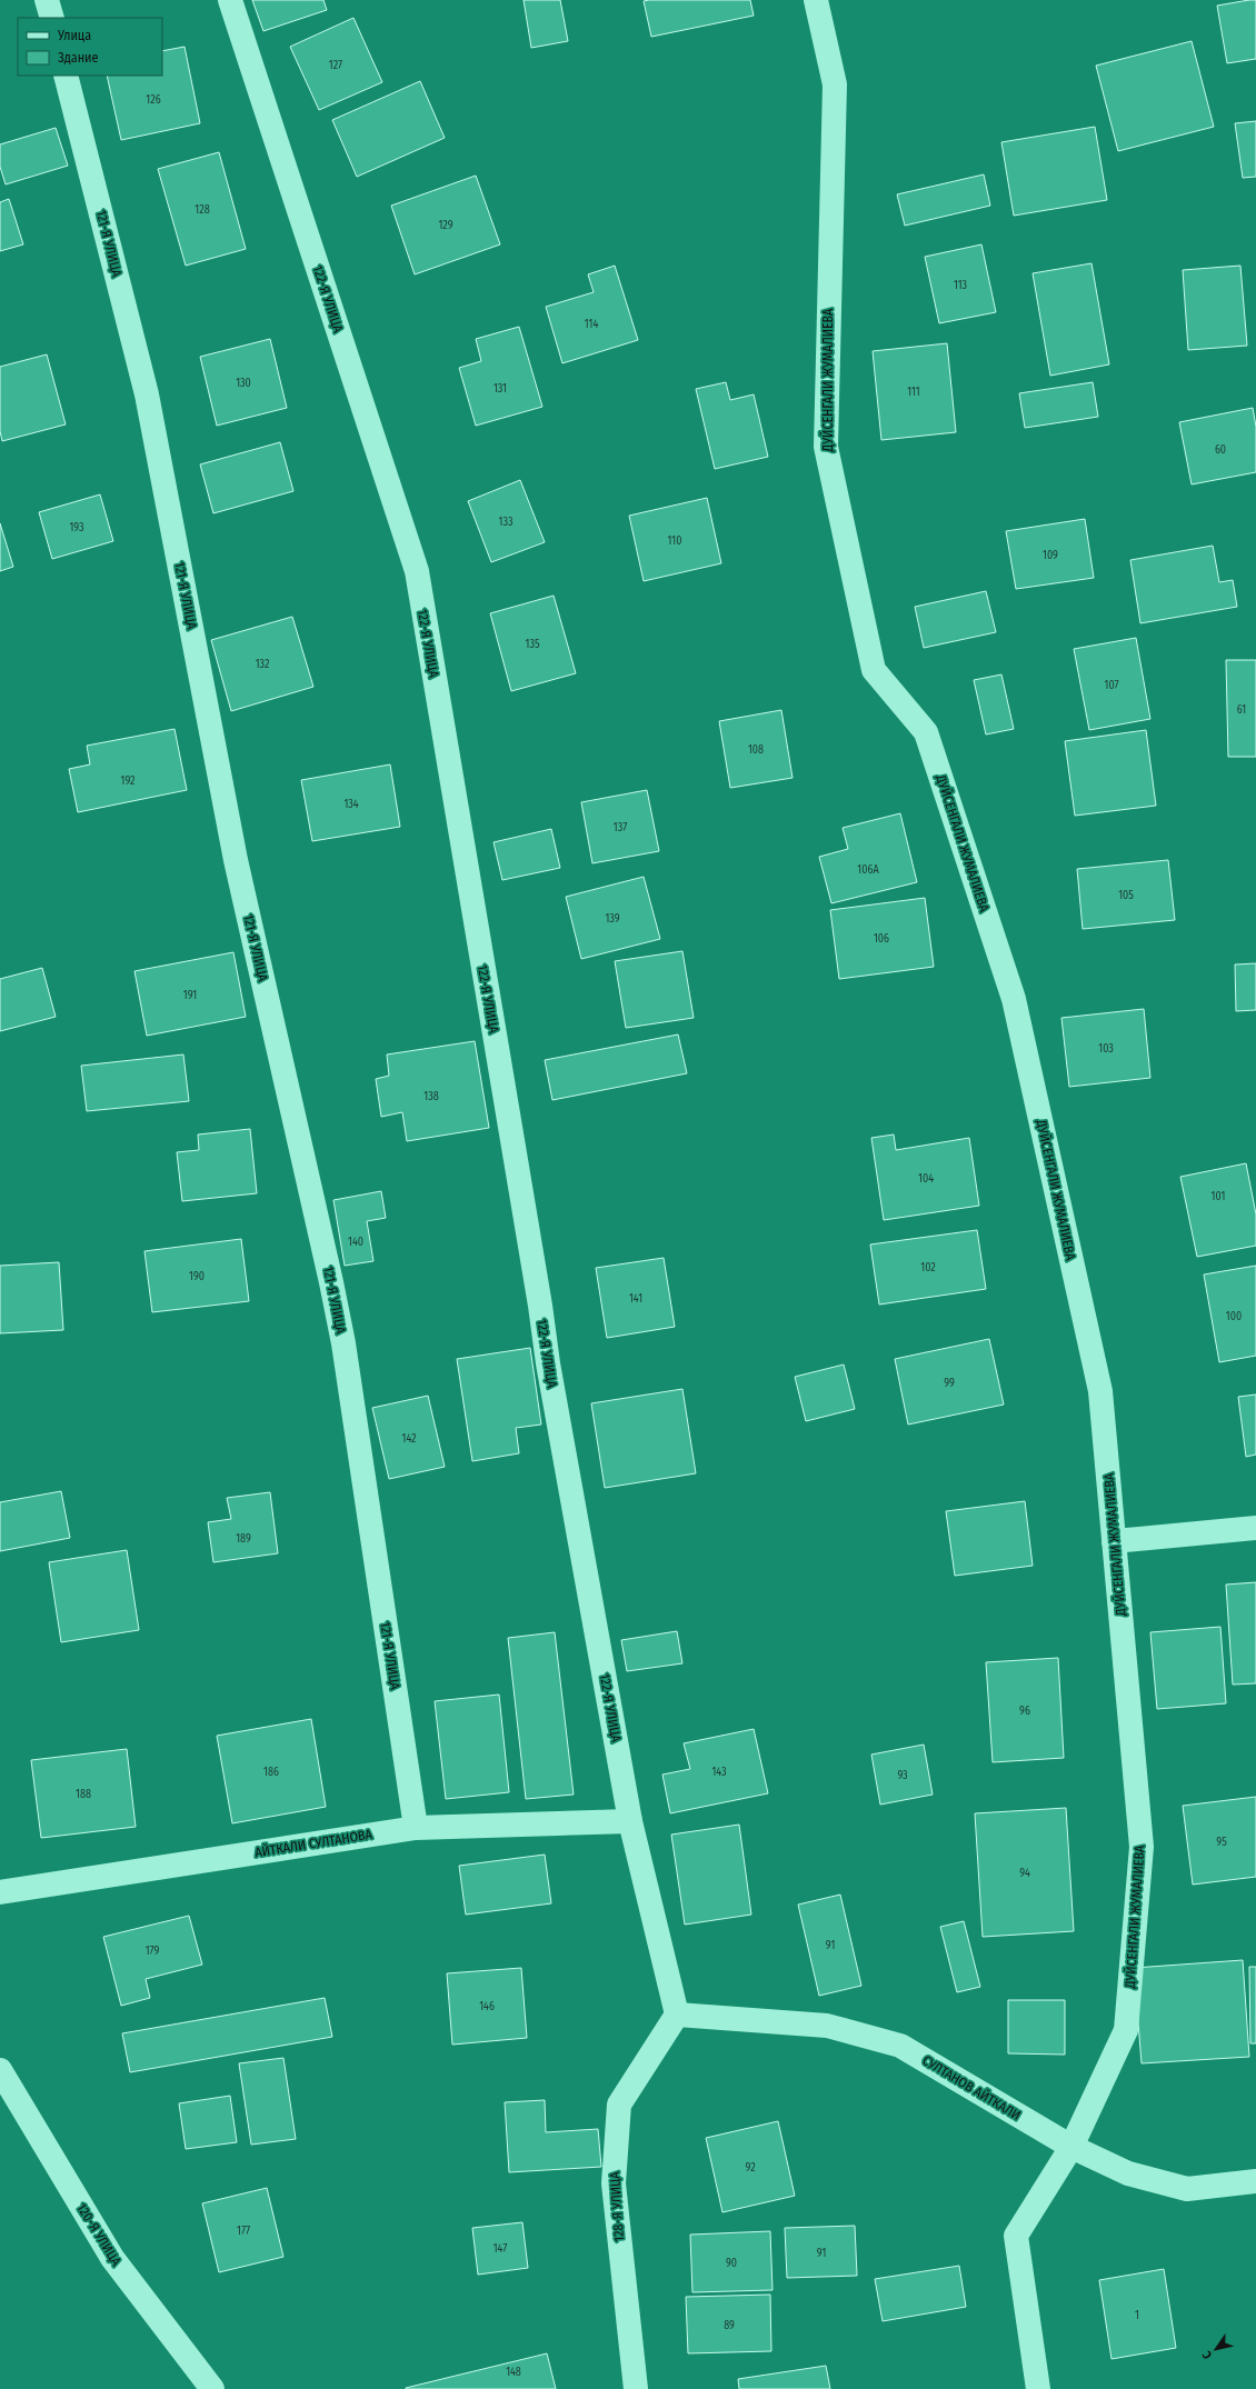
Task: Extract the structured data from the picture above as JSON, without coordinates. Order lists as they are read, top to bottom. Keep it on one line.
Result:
{"streets":{"street":["121-Я УЛИЦА","122-Я УЛИЦА","ДУЙСЕНГАЛИ ЖУМАЛИЕВА","АЙТКАЛИ СУЛТАНОВА","СУЛТАНОВ АЙТКАЛИ","128-Я УЛИЦА","120-Я УЛИЦА"]},"crossings":[["121-Я УЛИЦА","АЙТКАЛИ СУЛТАНОВА"],["122-Я УЛИЦА","АЙТКАЛИ СУЛТАНОВА"],["122-Я УЛИЦА","СУЛТАНОВ АЙТКАЛИ"],["122-Я УЛИЦА","128-Я УЛИЦА"],["ДУЙСЕНГАЛИ ЖУМАЛИЕВА","СУЛТАНОВ АЙТКАЛИ"],["СУЛТАНОВ АЙТКАЛИ","128-Я УЛИЦА"]],"house_numbers":["127","126","128","129","113","114","130","131","111","60","133","193","110","109","135","132","107","61","108","192","134","137","106А","105","139","106","191","103","138","104","101","140","102","190","141","100","99","142","189","96","186","143","93","188","95","94","91","179","146","92","177","147","91","90","1","89","148"],"legend":["Улица","Здание"],"north":"bottom left"}
